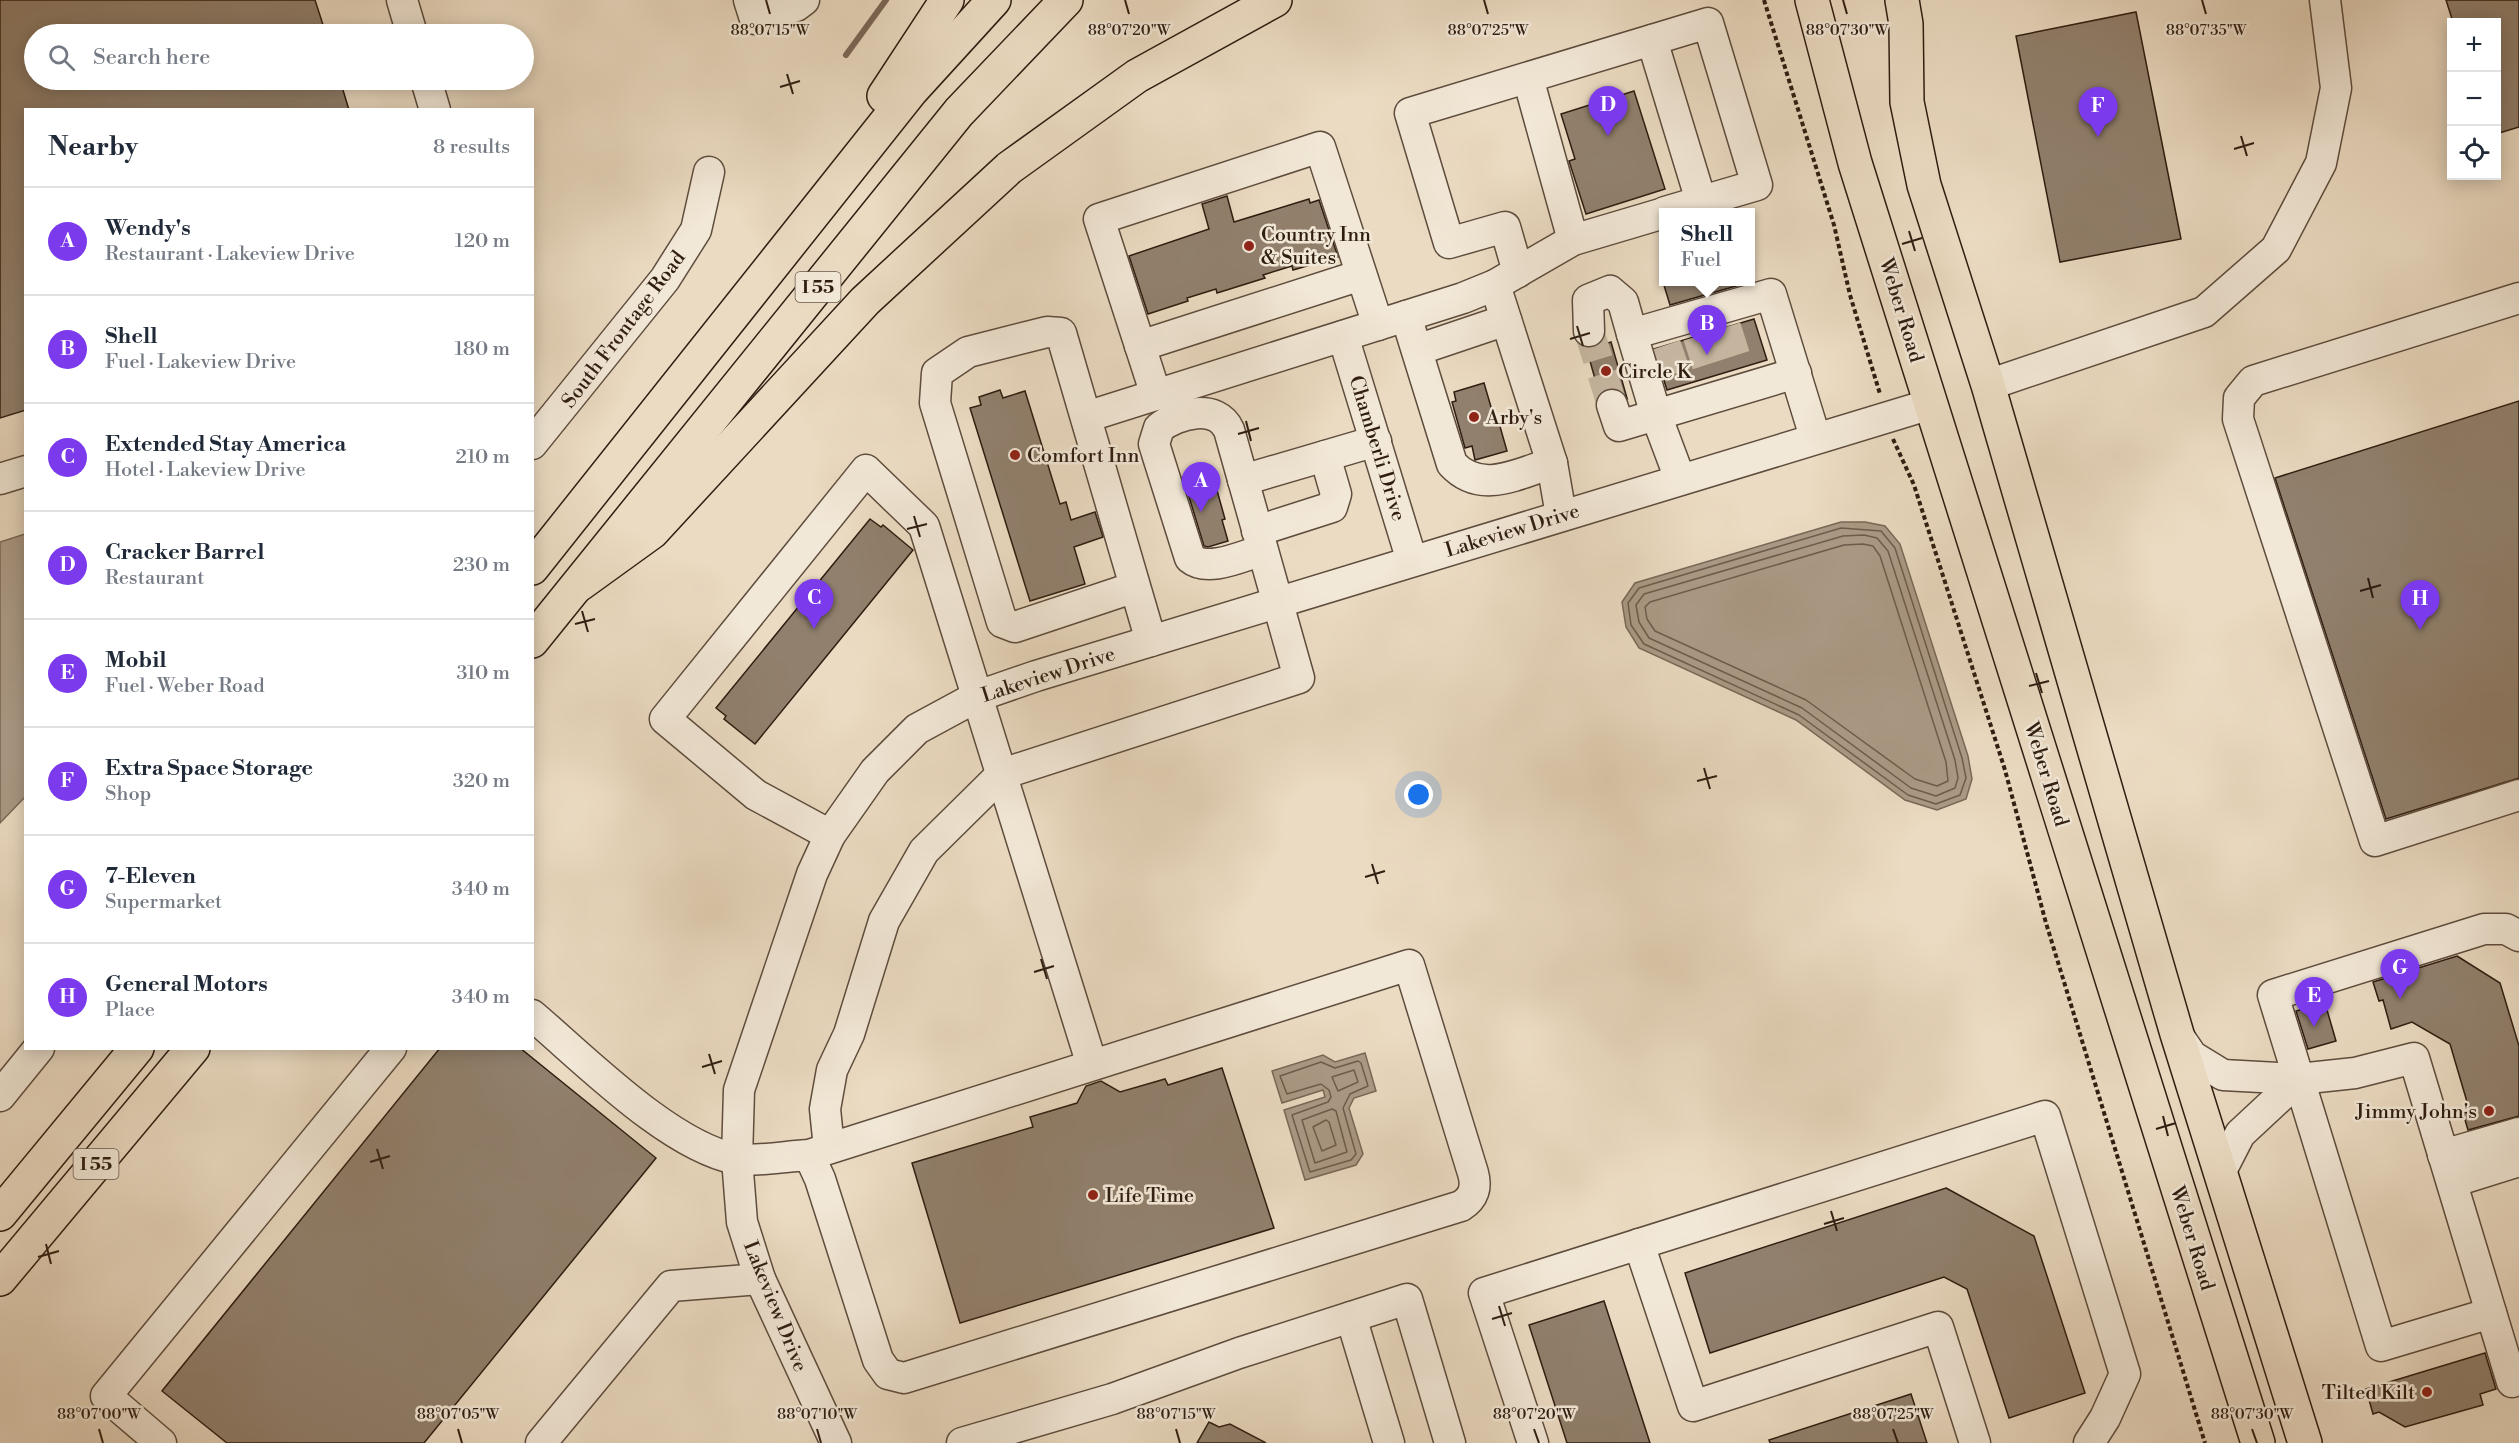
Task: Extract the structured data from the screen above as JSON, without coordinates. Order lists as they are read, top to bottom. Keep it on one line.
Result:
{"streets":{"main road":["I 55","Weber Road"],"street":["South Frontage Road","Chamberli Drive","Lakeview Drive"]},"crossings":[["Weber Road","Lakeview Drive"],["Chamberli Drive","Lakeview Drive"]],"places":["Country Inn & Suites","Circle K","Arby's","Comfort Inn","Jimmy John's","Life Time","Tilted Kilt"],"page":{"map_buttons":["+","−"],"search":"Search here","pins":["D","F","B","A","C","H","G","E"],"heading":["Nearby","8 results"],"list":[{"mark":"A","name":"Wendy's","note":"Restaurant · Lakeview Drive","value":"120 m"},{"mark":"B","name":"Shell","note":"Fuel · Lakeview Drive","value":"180 m"},{"mark":"C","name":"Extended Stay America","note":"Hotel · Lakeview Drive","value":"210 m"},{"mark":"D","name":"Cracker Barrel","note":"Restaurant","value":"230 m"},{"mark":"E","name":"Mobil","note":"Fuel · Weber Road","value":"310 m"},{"mark":"F","name":"Extra Space Storage","note":"Shop","value":"320 m"},{"mark":"G","name":"7-Eleven","note":"Supermarket","value":"340 m"},{"mark":"H","name":"General Motors","note":"Place","value":"340 m"}],"popup":["Shell","Fuel"]},"coordinates":["88°07'15\"W","88°07'20\"W","88°07'25\"W","88°07'30\"W","88°07'35\"W","88°07'00\"W","88°07'05\"W","88°07'10\"W"]}
